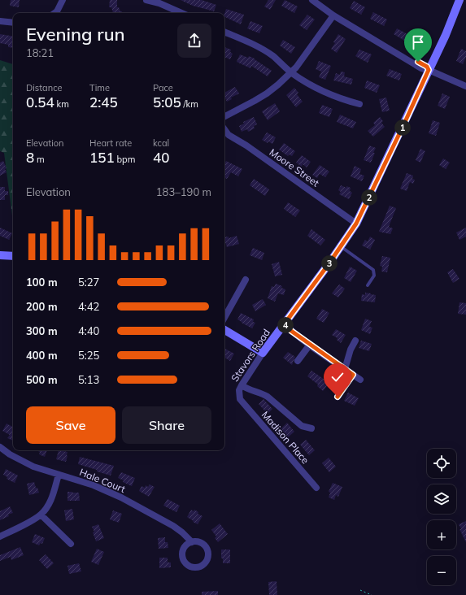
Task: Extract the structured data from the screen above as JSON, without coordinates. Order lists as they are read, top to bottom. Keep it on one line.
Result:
{"streets":{"street":["Moore Street","Stavors Road","Madison Place","Hale Court"]},"crossings":[["Moore Street","Stavors Road"],["Stavors Road","Madison Place"]],"page":{"heading":["Evening run","18:21"],"stats":[["Distance","0.54 km"],["Time","2:45"],["Pace","5:05 /km"],["Elevation","8 m"],["Heart rate","151 bpm"],["kcal","40"]],"pins":["1","2","3","4"],"chart":["Elevation","183–190 m"],"list":[{"name":"100 m","note":"5:27"},{"name":"200 m","note":"4:42"},{"name":"300 m","note":"4:40"},{"name":"400 m","note":"5:25"},{"name":"500 m","note":"5:13"}],"buttons":["Save","Share"],"map_buttons":["+","−"]}}
